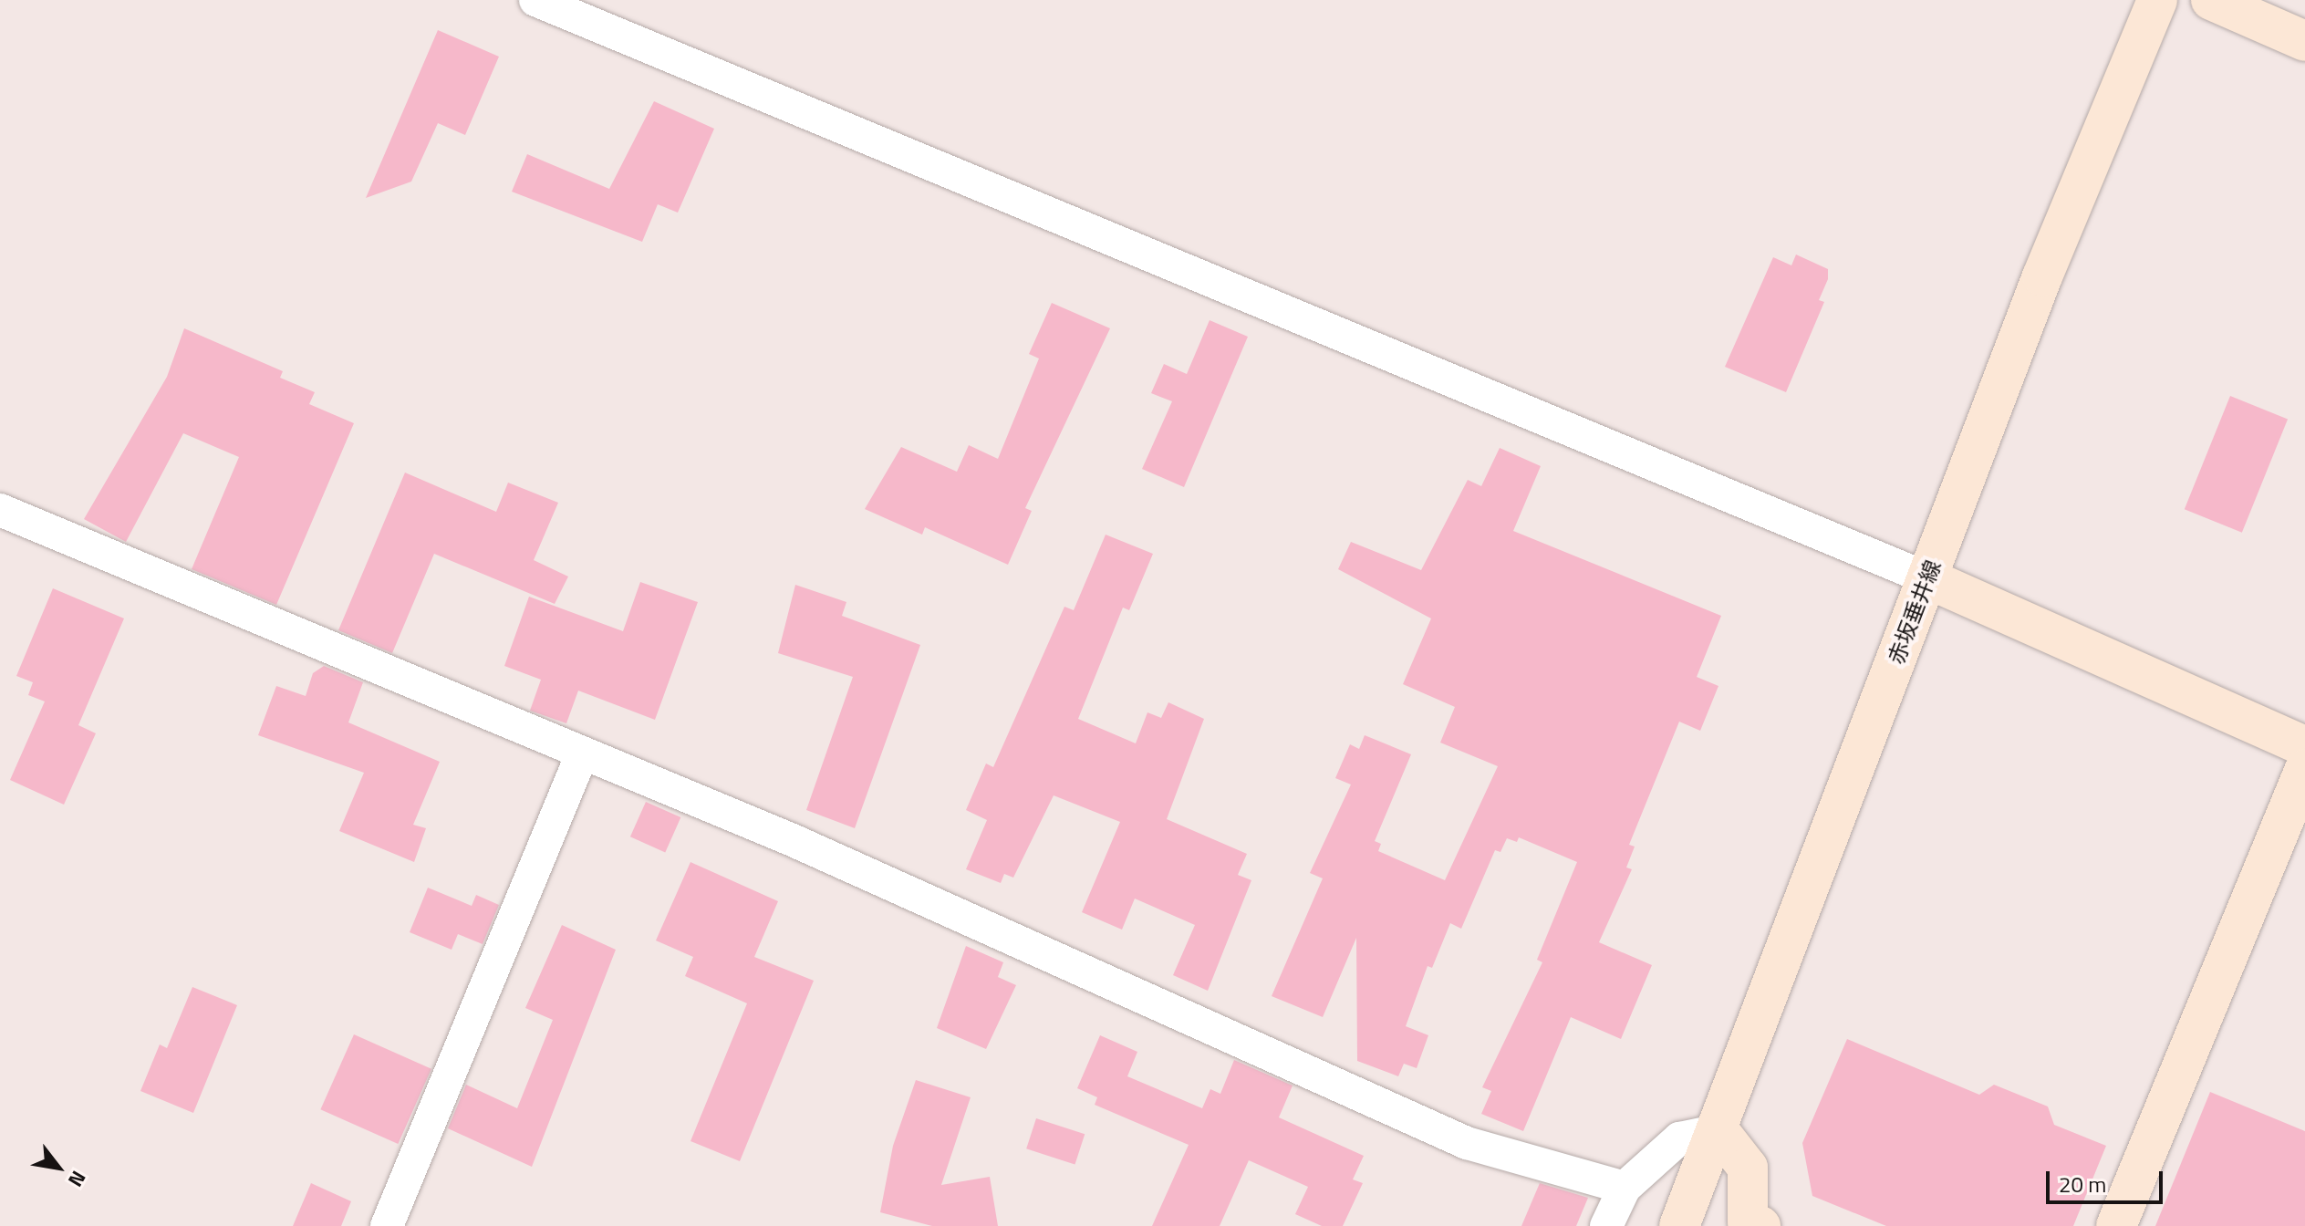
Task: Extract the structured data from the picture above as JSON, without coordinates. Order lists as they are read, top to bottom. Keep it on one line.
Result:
{"streets":{"main road":["赤坂垂井線"]},"scale_bar":"20 m","north":"bottom right"}
